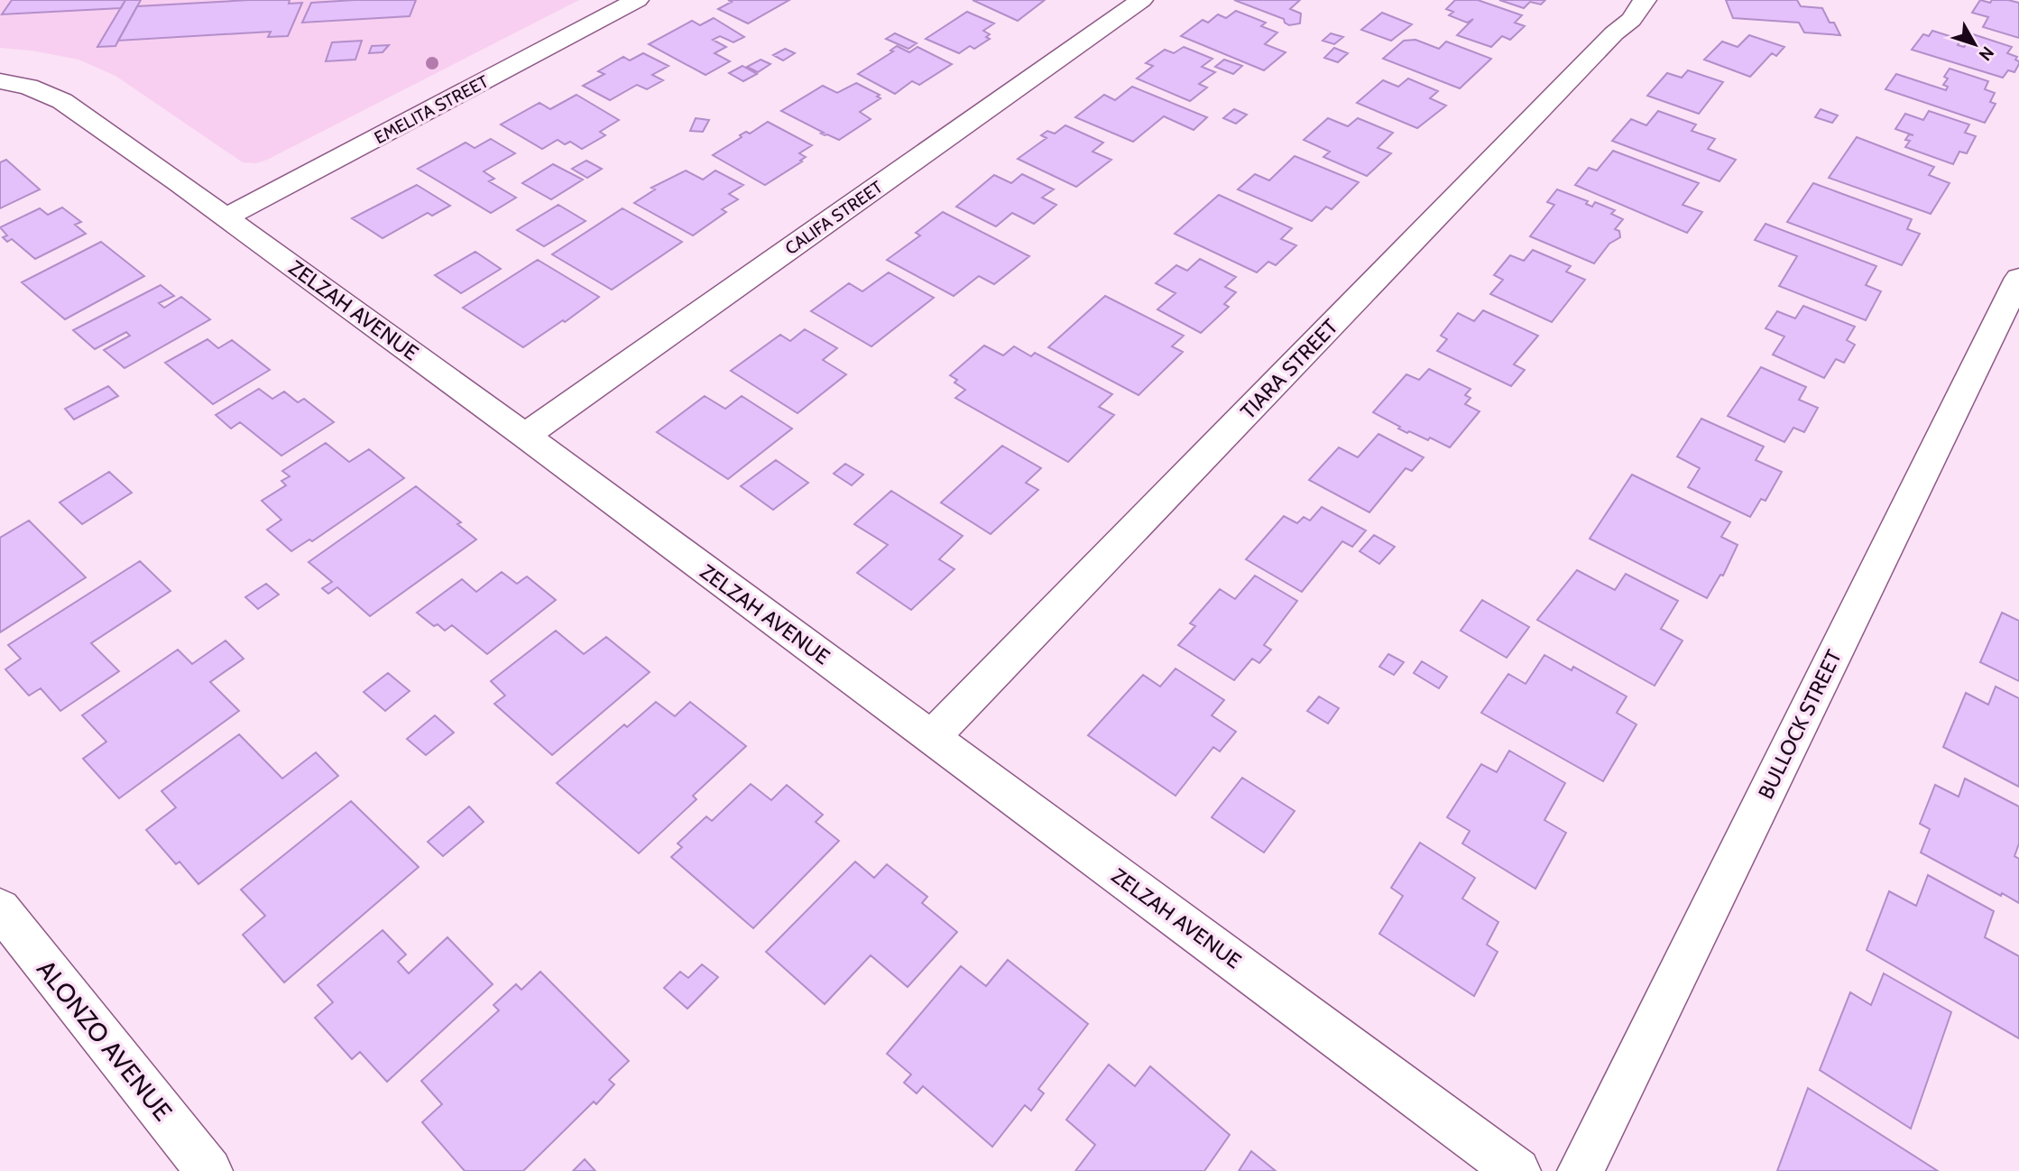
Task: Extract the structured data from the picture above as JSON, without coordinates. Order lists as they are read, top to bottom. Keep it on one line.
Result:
{"streets":{"street":["EMELITA STREET","CALIFA STREET","ZELZAH AVENUE","TIARA STREET","BULLOCK STREET","ALONZO AVENUE"]},"crossings":[["EMELITA STREET","ZELZAH AVENUE"],["CALIFA STREET","ZELZAH AVENUE"],["ZELZAH AVENUE","TIARA STREET"]],"north":"bottom right"}
